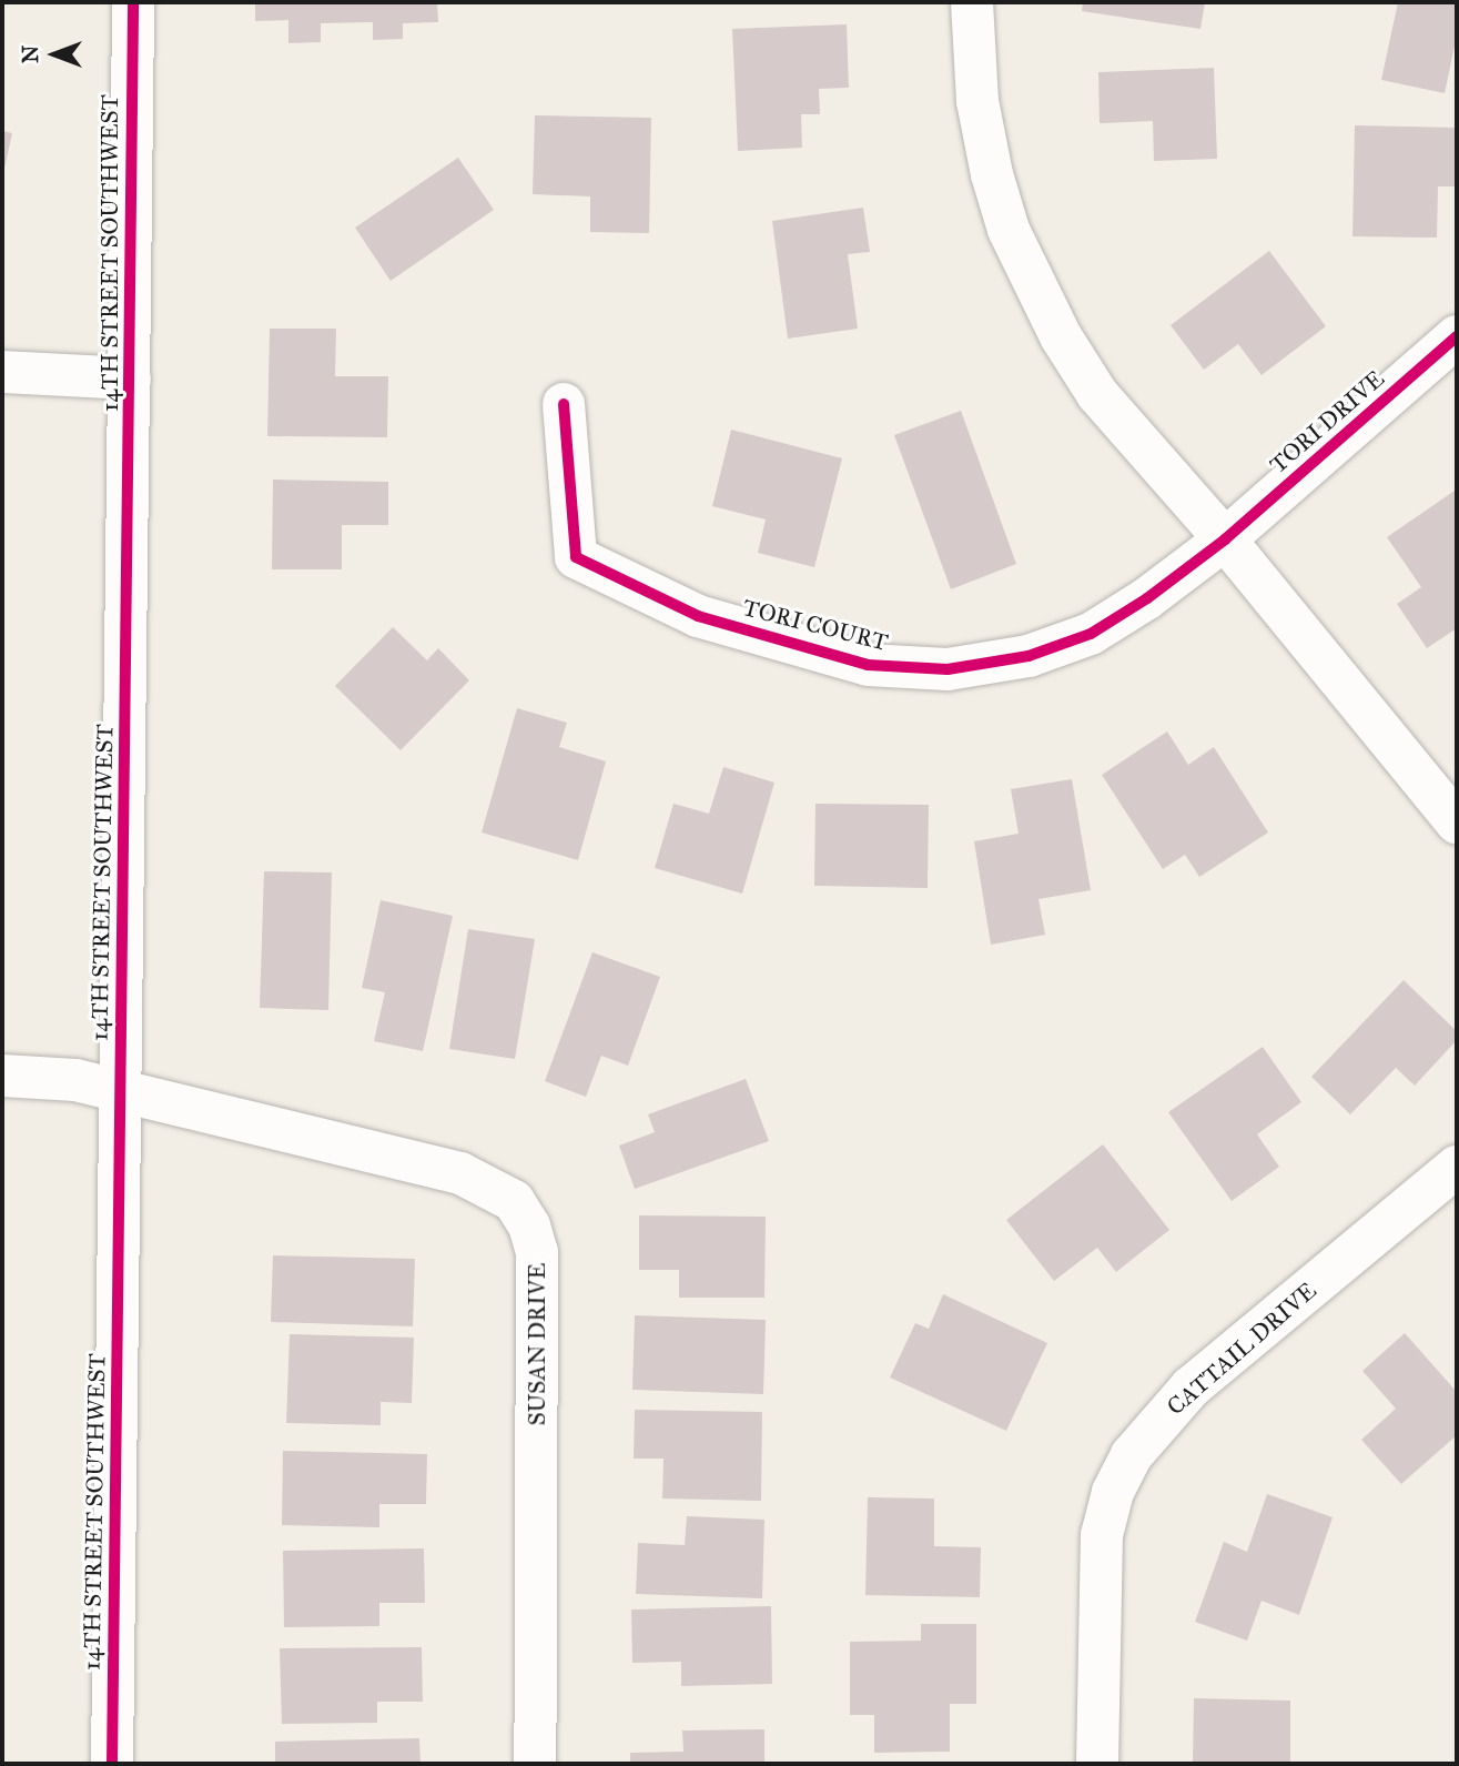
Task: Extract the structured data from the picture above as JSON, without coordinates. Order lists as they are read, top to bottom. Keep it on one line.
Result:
{"streets":{"street":["14TH STREET SOUTHWEST","TORI DRIVE","TORI COURT","SUSAN DRIVE","CATTAIL DRIVE"]},"crossings":[["14TH STREET SOUTHWEST","SUSAN DRIVE"],["TORI DRIVE","TORI COURT"]],"north":"left"}
